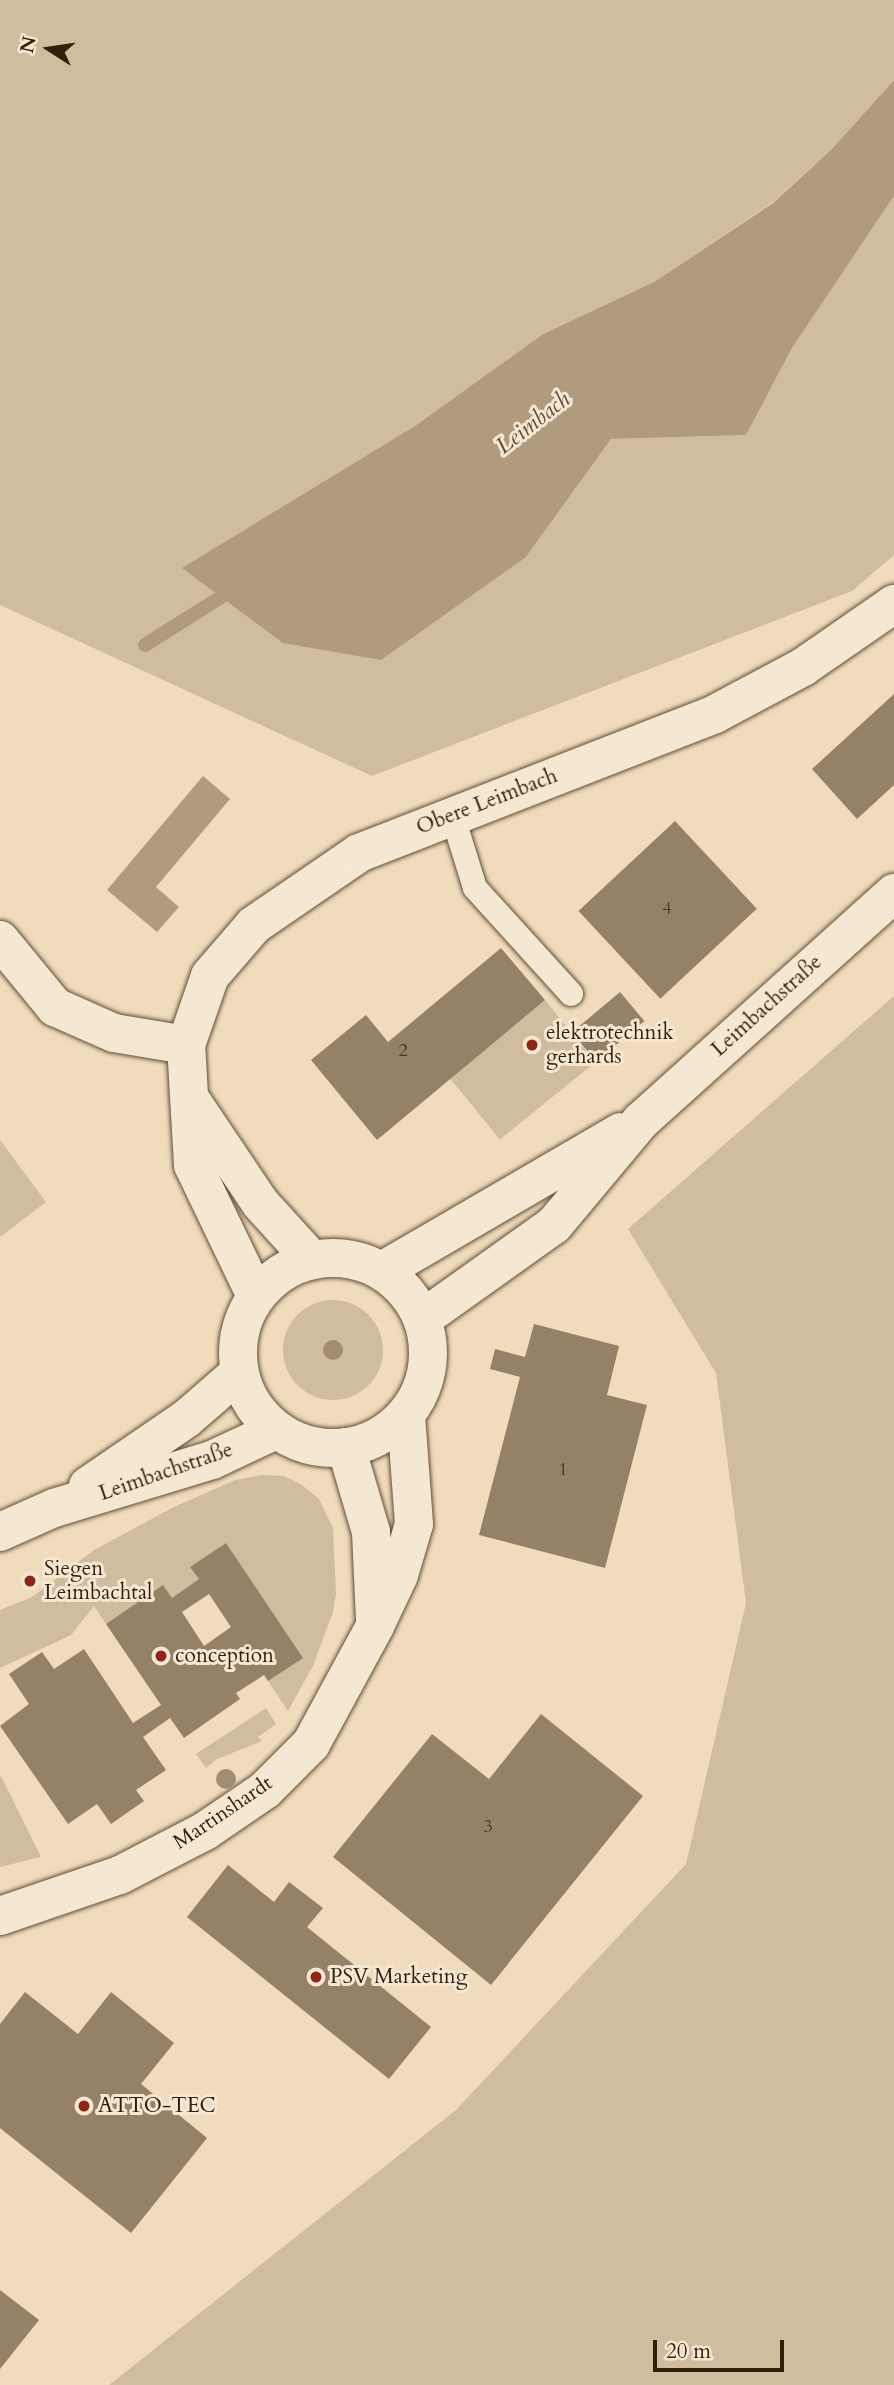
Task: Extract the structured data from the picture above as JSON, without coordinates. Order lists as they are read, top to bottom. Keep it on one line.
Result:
{"streets":{"street":["Obere Leimbach","Leimbachstraße","Martinshardt"]},"crossings":[["Obere Leimbach","Leimbachstraße"],["Obere Leimbach","Martinshardt"],["Leimbachstraße","Martinshardt"]],"water":["Leimbach"],"places":["elektrotechnik gerhards","Siegen Leimbachtal","conception","PSV Marketing","ATTO-TEC"],"house_numbers":["4","2","1","3"],"scale_bar":"20 m","north":"left"}
